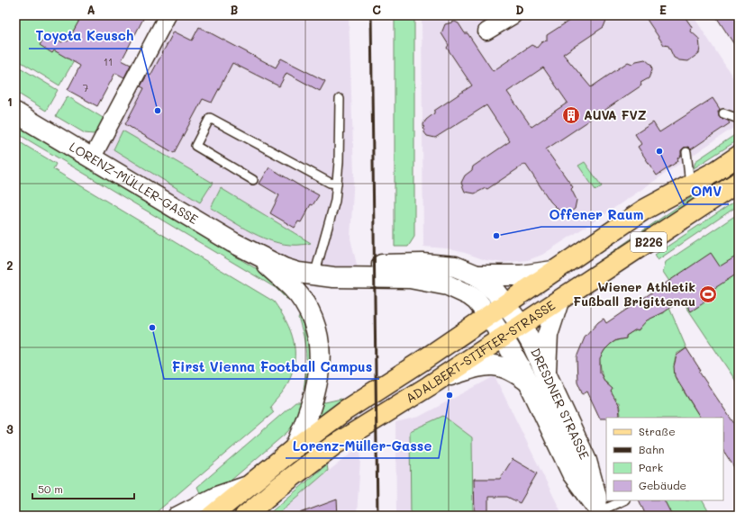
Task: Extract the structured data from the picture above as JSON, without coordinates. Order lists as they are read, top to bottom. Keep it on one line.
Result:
{"streets":{"main road":["LORENZ-MÜLLER-GASSE","B226","ADALBERT-STIFTER-STRASSE","DRESDNER STRASSE"]},"crossings":[["LORENZ-MÜLLER-GASSE","ADALBERT-STIFTER-STRASSE"],["LORENZ-MÜLLER-GASSE","DRESDNER STRASSE"],["ADALBERT-STIFTER-STRASSE","DRESDNER STRASSE"]],"places":{"other":["Toyota Keusch","OMV","Offener Raum","First Vienna Football Campus","Lorenz-Müller-Gasse"],"building":["AUVA FVZ"],"sports":["Wiener Athletik Fußball Brigittenau"]},"house_numbers":["11","7"],"legend":["Straße","Bahn","Park","Gebäude"],"scale_bar":"50 m","grid":{"columns":["A","B","C","D","E"],"rows":["1","2","3"]}}
